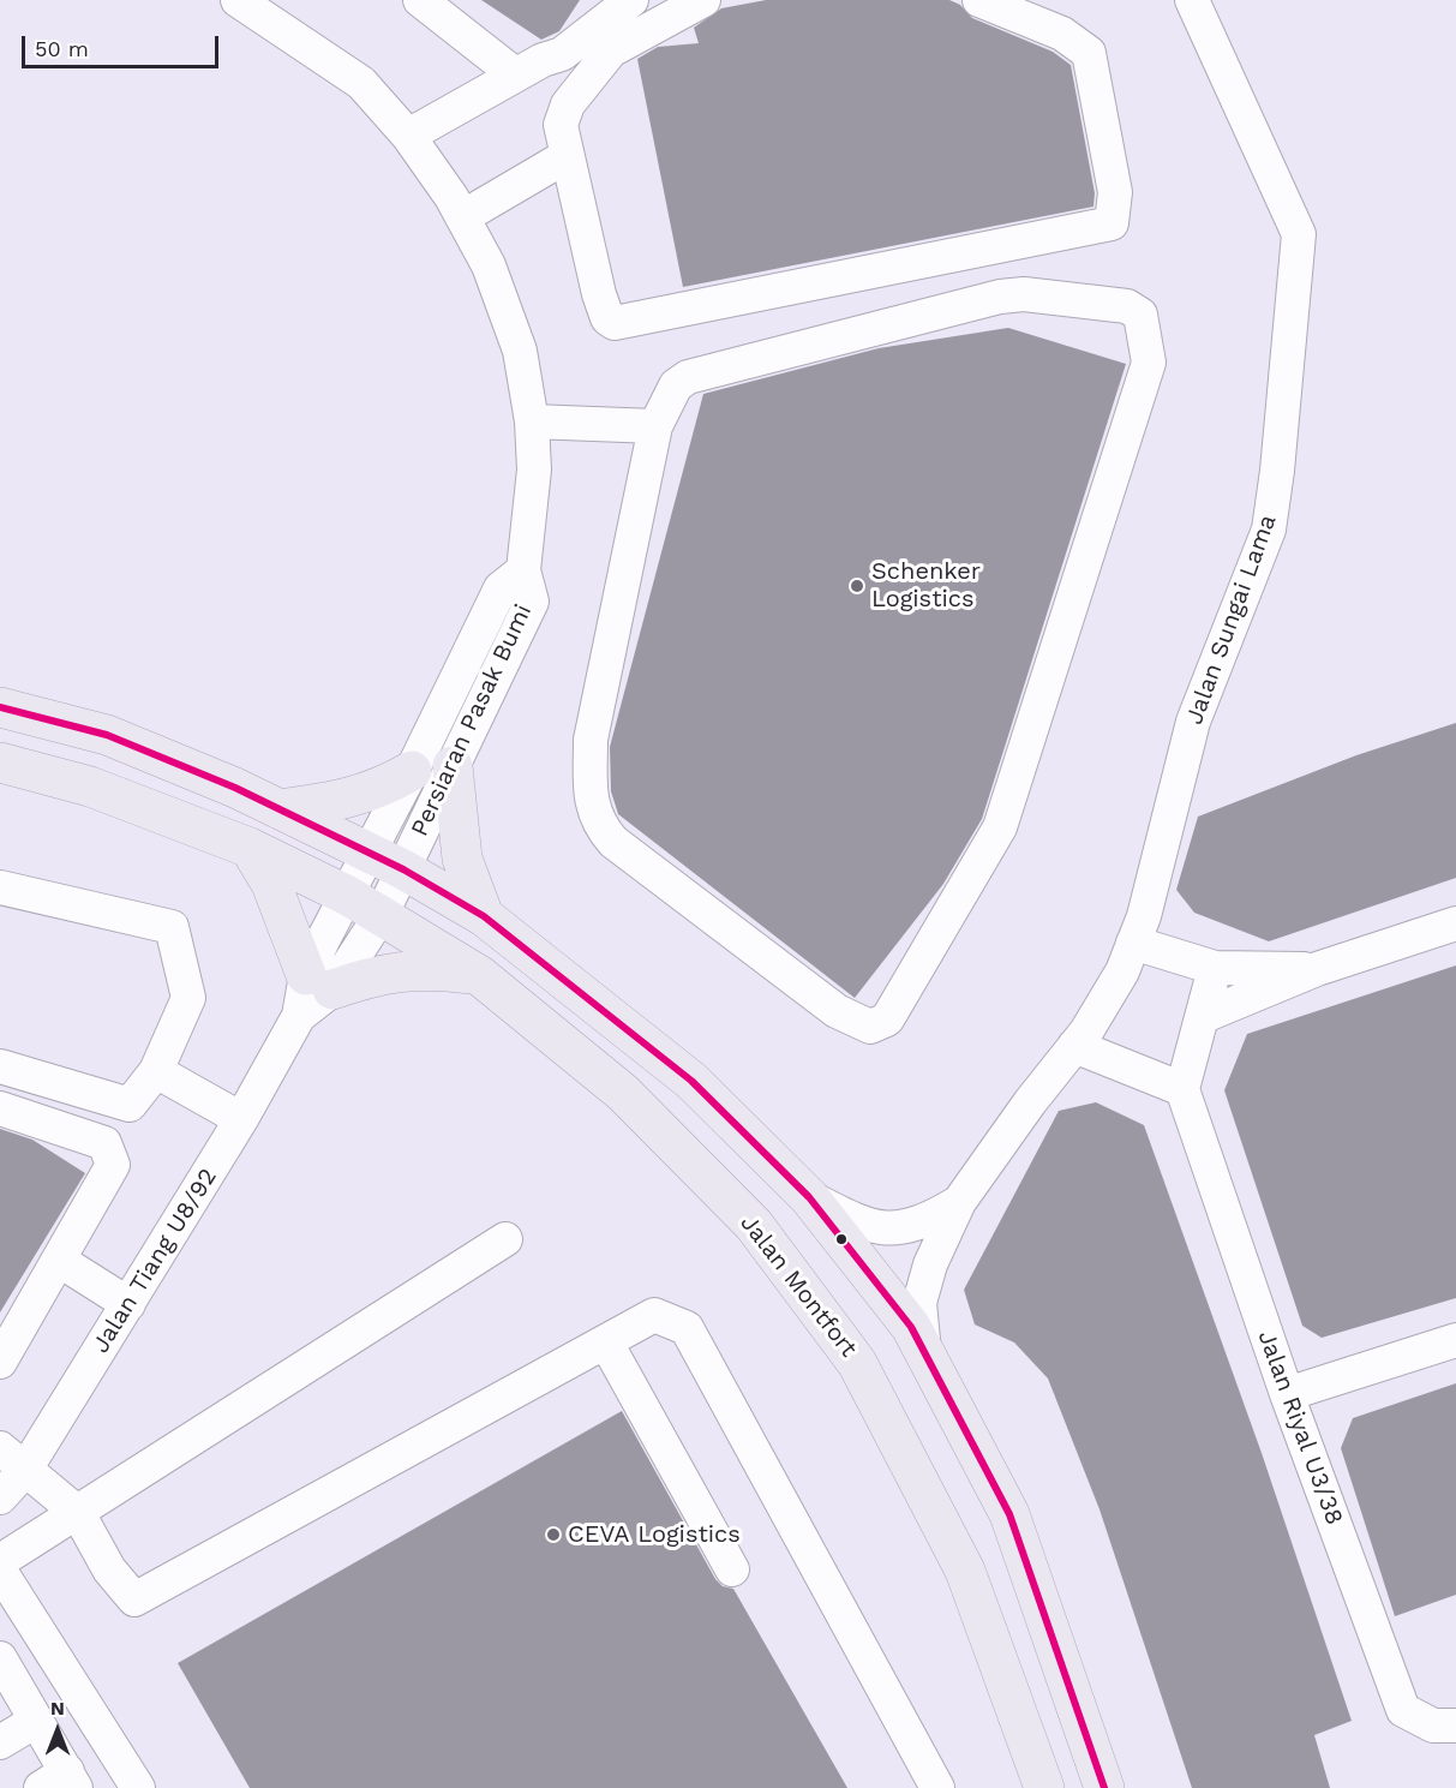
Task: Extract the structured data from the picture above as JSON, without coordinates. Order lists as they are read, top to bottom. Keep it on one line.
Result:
{"streets":{"main road":["Jalan Montfort"],"street":["Jalan Sungai Lama","Persiaran Pasak Bumi","Jalan Tiang U8/92","Jalan Riyal U3/38"]},"crossings":[["Persiaran Pasak Bumi","Jalan Tiang U8/92"],["Jalan Tiang U8/92","Jalan Montfort"]],"places":["Schenker Logistics","CEVA Logistics"],"scale_bar":"50 m","north":"top"}
